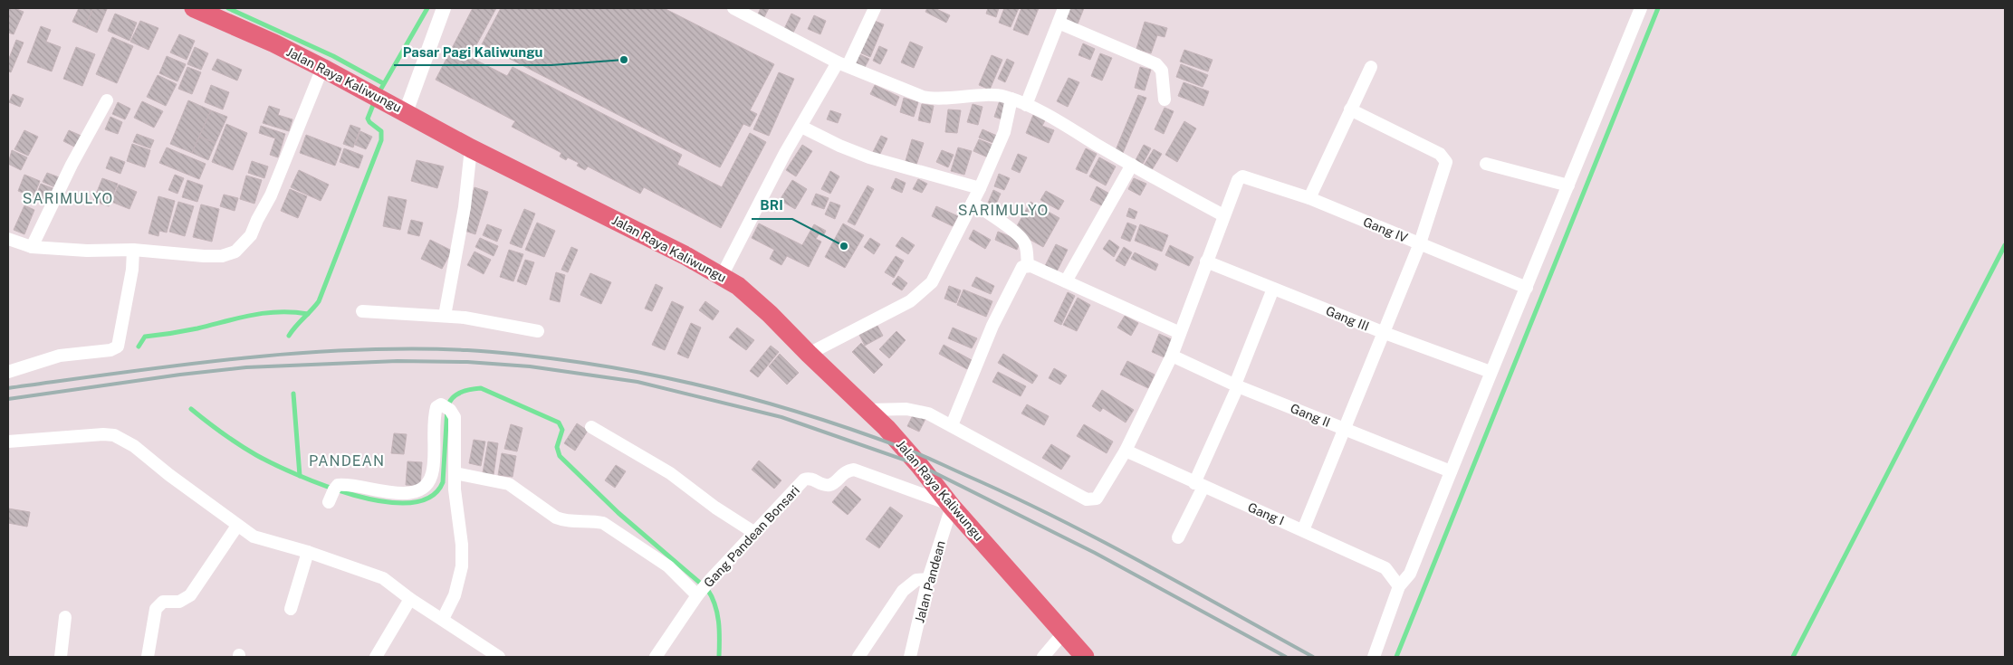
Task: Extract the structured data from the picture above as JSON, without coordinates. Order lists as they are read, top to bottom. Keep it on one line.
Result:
{"streets":{"main road":["Jalan Raya Kaliwungu"],"street":["Gang IV","Gang III","Gang II","Gang I","Gang Pandean Bonsari","Jalan Pandean"]},"crossings":[["Jalan Raya Kaliwungu","Gang Pandean Bonsari"],["Jalan Raya Kaliwungu","Jalan Pandean"],["Gang Pandean Bonsari","Jalan Pandean"]],"districts":["SARIMULYO","SARIMULYO","PANDEAN"],"places":["Pasar Pagi Kaliwungu","BRI"]}
